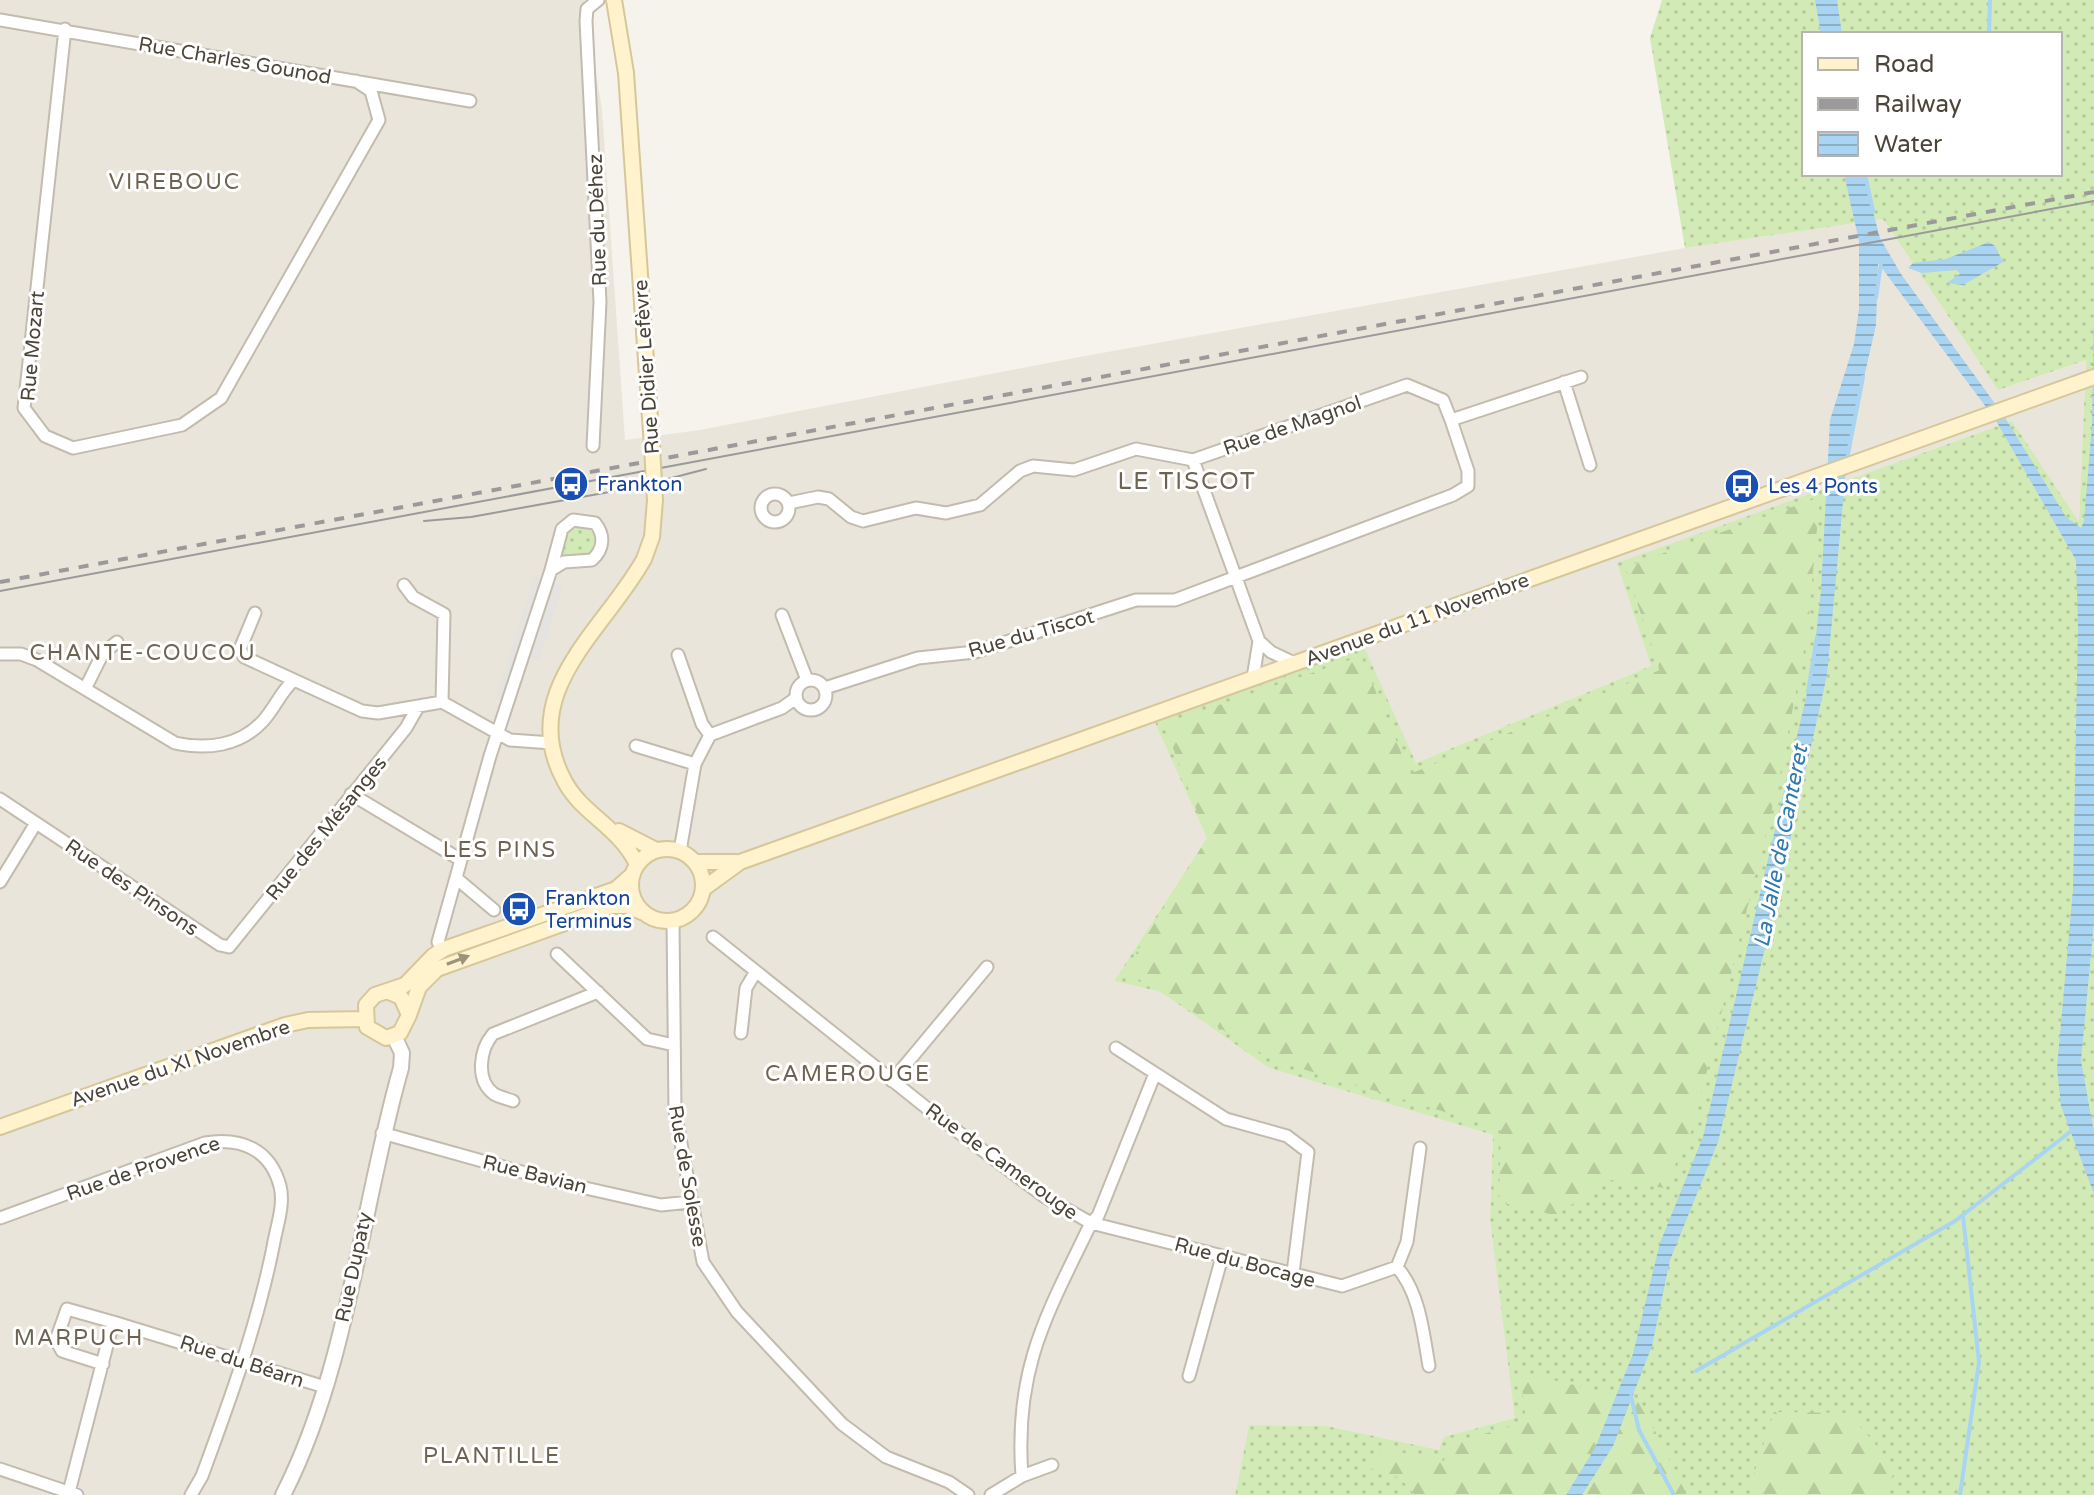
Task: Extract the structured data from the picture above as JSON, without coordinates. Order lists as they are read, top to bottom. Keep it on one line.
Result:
{"streets":{"main road":["Rue Didier Lefèvre","Avenue du 11 Novembre","Avenue du XI Novembre"],"street":["Rue Charles Gounod","Rue du Déhez","Rue Mozart","Rue de Magnol","Rue du Tiscot","Rue des Mésanges","Rue des Pinsons","Rue de Camerouge","Rue de Provence","Rue Bavian","Rue de Solesse","Rue du Bocage","Rue Dupaty","Rue du Béarn"]},"crossings":[["Rue Charles Gounod","Rue Mozart"],["Rue Didier Lefèvre","Avenue du 11 Novembre"],["Rue Didier Lefèvre","Rue de Solesse"],["Rue de Magnol","Rue du Tiscot"],["Avenue du 11 Novembre","Rue de Solesse"],["Rue des Mésanges","Rue des Pinsons"],["Avenue du XI Novembre","Rue Dupaty"],["Rue de Camerouge","Rue du Bocage"],["Rue de Provence","Rue du Béarn"],["Rue Bavian","Rue de Solesse"],["Rue Bavian","Rue Dupaty"],["Rue Dupaty","Rue du Béarn"]],"districts":["VIREBOUC","LE TISCOT","CHANTE-COUCOU","LES PINS","CAMEROUGE","MARPUCH","PLANTILLE"],"water":["La Jalle de Canteret"],"places":{"bus stop":["Frankton","Les 4 Ponts","Frankton Terminus"]},"legend":["Road","Railway","Water"]}
